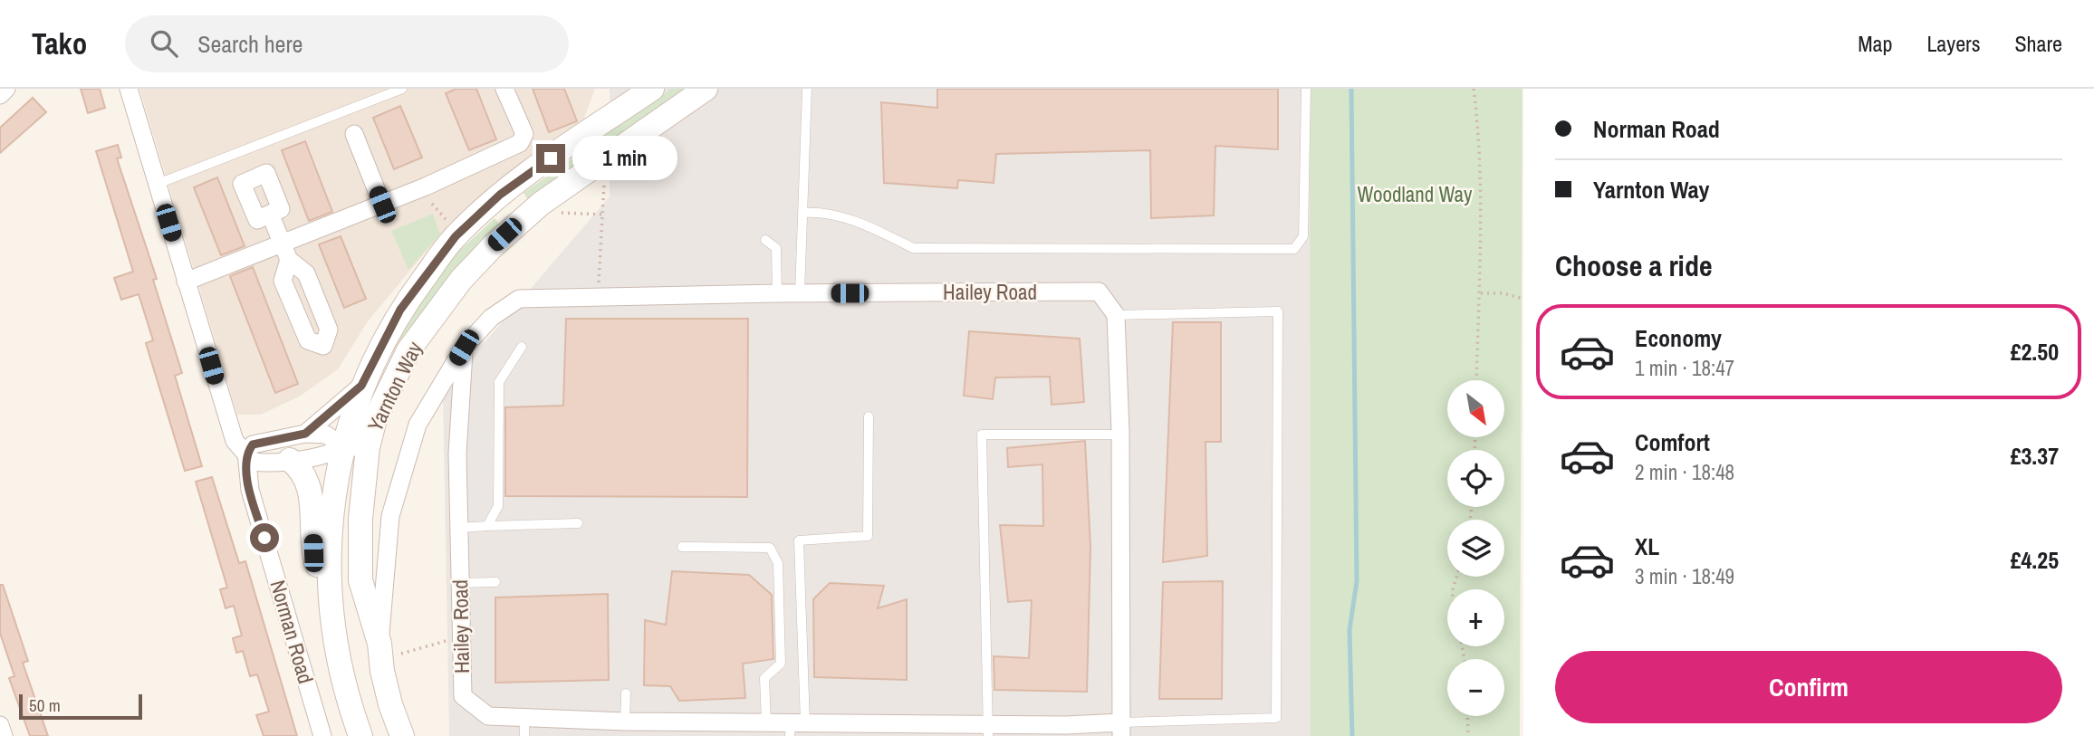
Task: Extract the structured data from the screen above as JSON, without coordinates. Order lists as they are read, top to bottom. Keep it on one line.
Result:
{"streets":{"street":["Hailey Road","Yarnton Way","Norman Road"]},"crossings":[["Hailey Road","Yarnton Way"]],"parks":["Woodland Way"],"scale_bar":"50 m","north":"bottom right","page":{"header":"Tako","search":"Search here","nav":["Map","Layers","Share"],"banner":["Norman Road","Yarnton Way"],"bubble":"1 min","heading":"Choose a ride","list":[{"name":"Economy","note":"1 min · 18:47","value":"£2.50"},{"name":"Comfort","note":"2 min · 18:48","value":"£3.37"},{"name":"XL","note":"3 min · 18:49","value":"£4.25"}],"map_buttons":["+","−"],"buttons":"Confirm","scale":"50 m"}}
